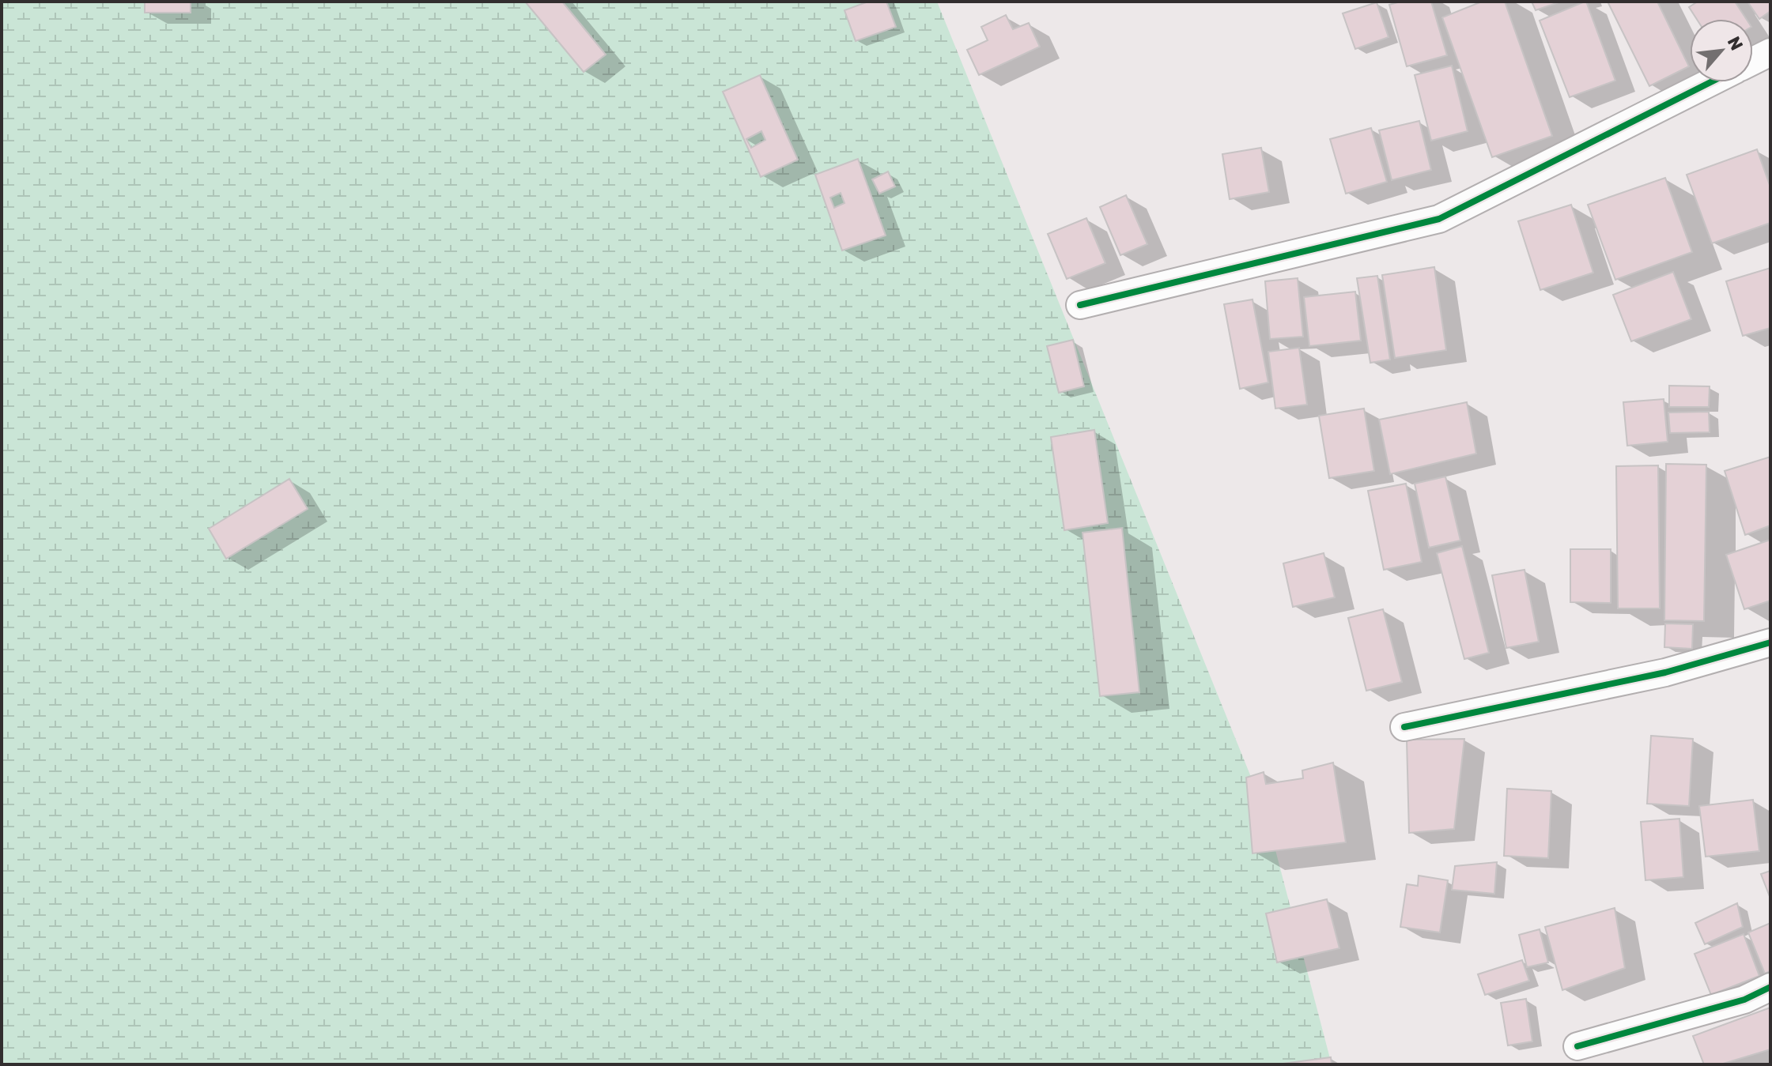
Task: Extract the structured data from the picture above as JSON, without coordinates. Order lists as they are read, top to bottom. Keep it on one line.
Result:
{"north":"top right"}
